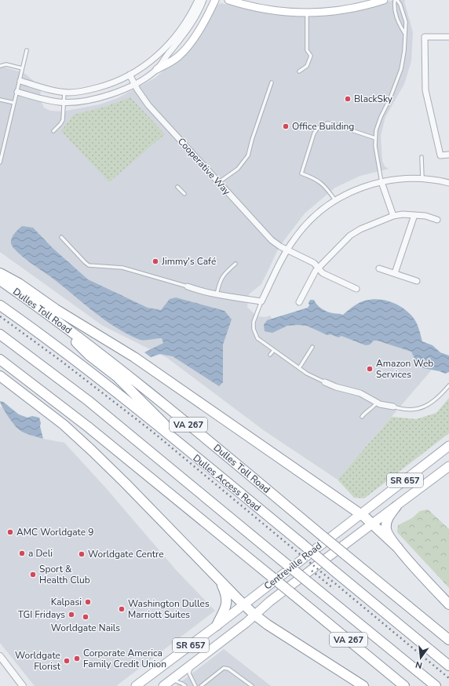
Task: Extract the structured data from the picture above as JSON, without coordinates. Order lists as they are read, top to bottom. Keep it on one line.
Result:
{"streets":{"highway":["Dulles Toll Road","VA 267","Dulles Access Road"],"main road":["SR 657","Centreville Road"],"street":["Cooperative Way"]},"places":["BlackSky","Office Building","Jimmy's Café","Amazon Web Services","AMC Worldgate 9","a Deli","Worldgate Centre","Sport & Health Club","Kalpasi","Washington Dulles Marriott Suites","TGI Fridays","Worldgate Nails","Corporate America Family Credit Union","Worldgate Florist"],"north":"bottom"}
